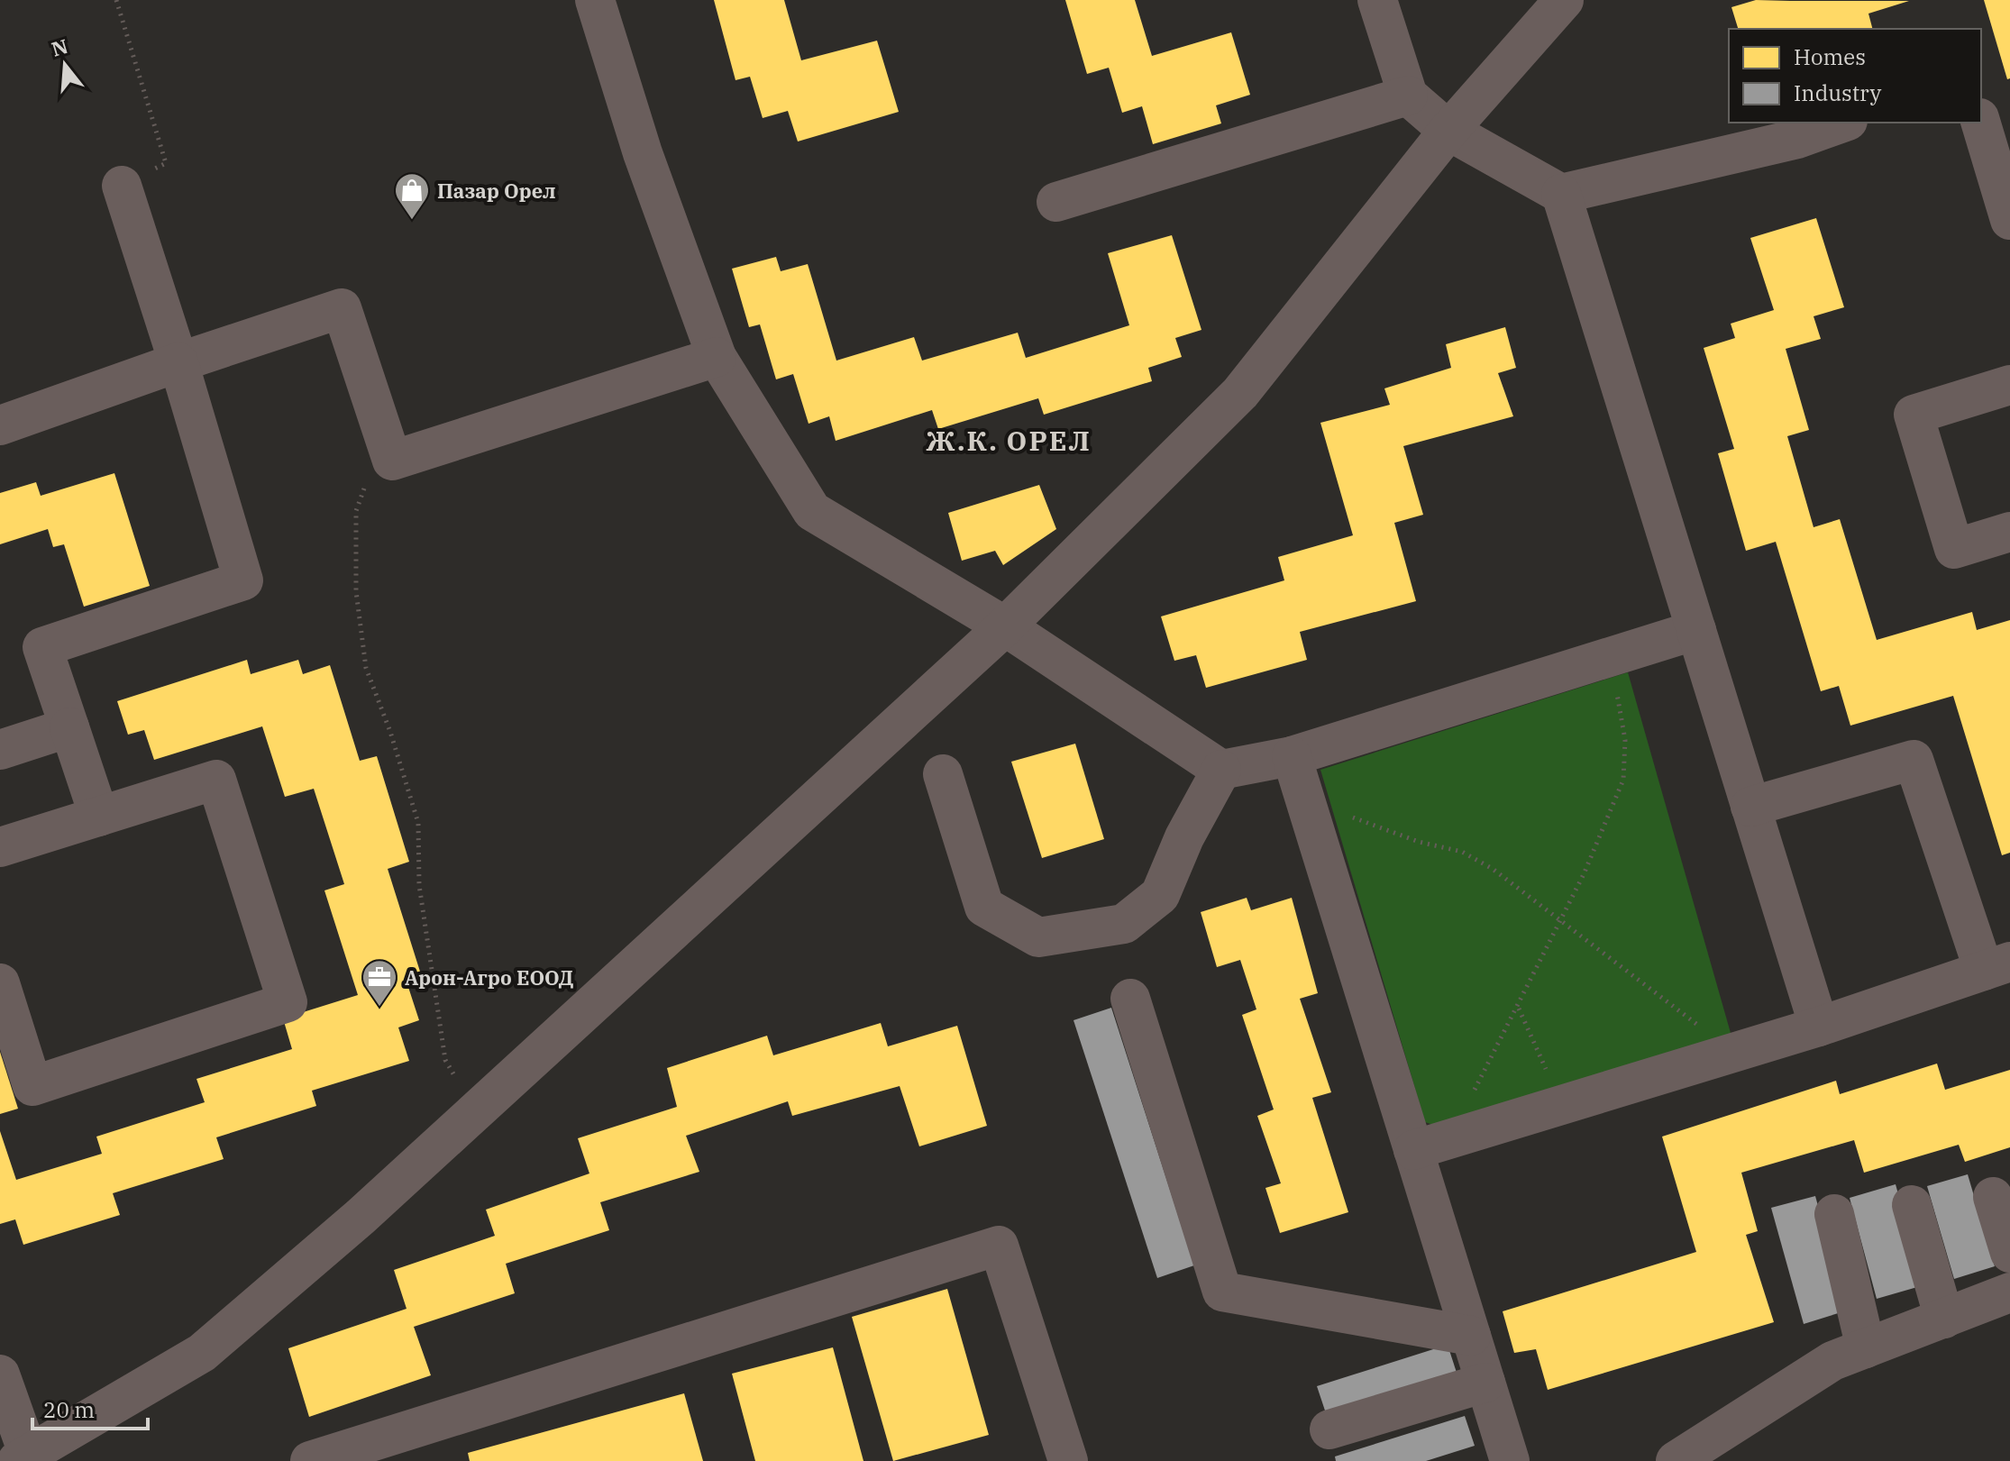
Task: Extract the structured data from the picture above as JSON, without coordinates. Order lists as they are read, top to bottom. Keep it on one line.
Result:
{"districts":["Ж.К. ОРЕЛ"],"places":{"shop":["Пазар Орел"],"office":["Арон-Агро ЕООД"]},"legend":["Homes","Industry"],"scale_bar":"20 m","north":"top"}
